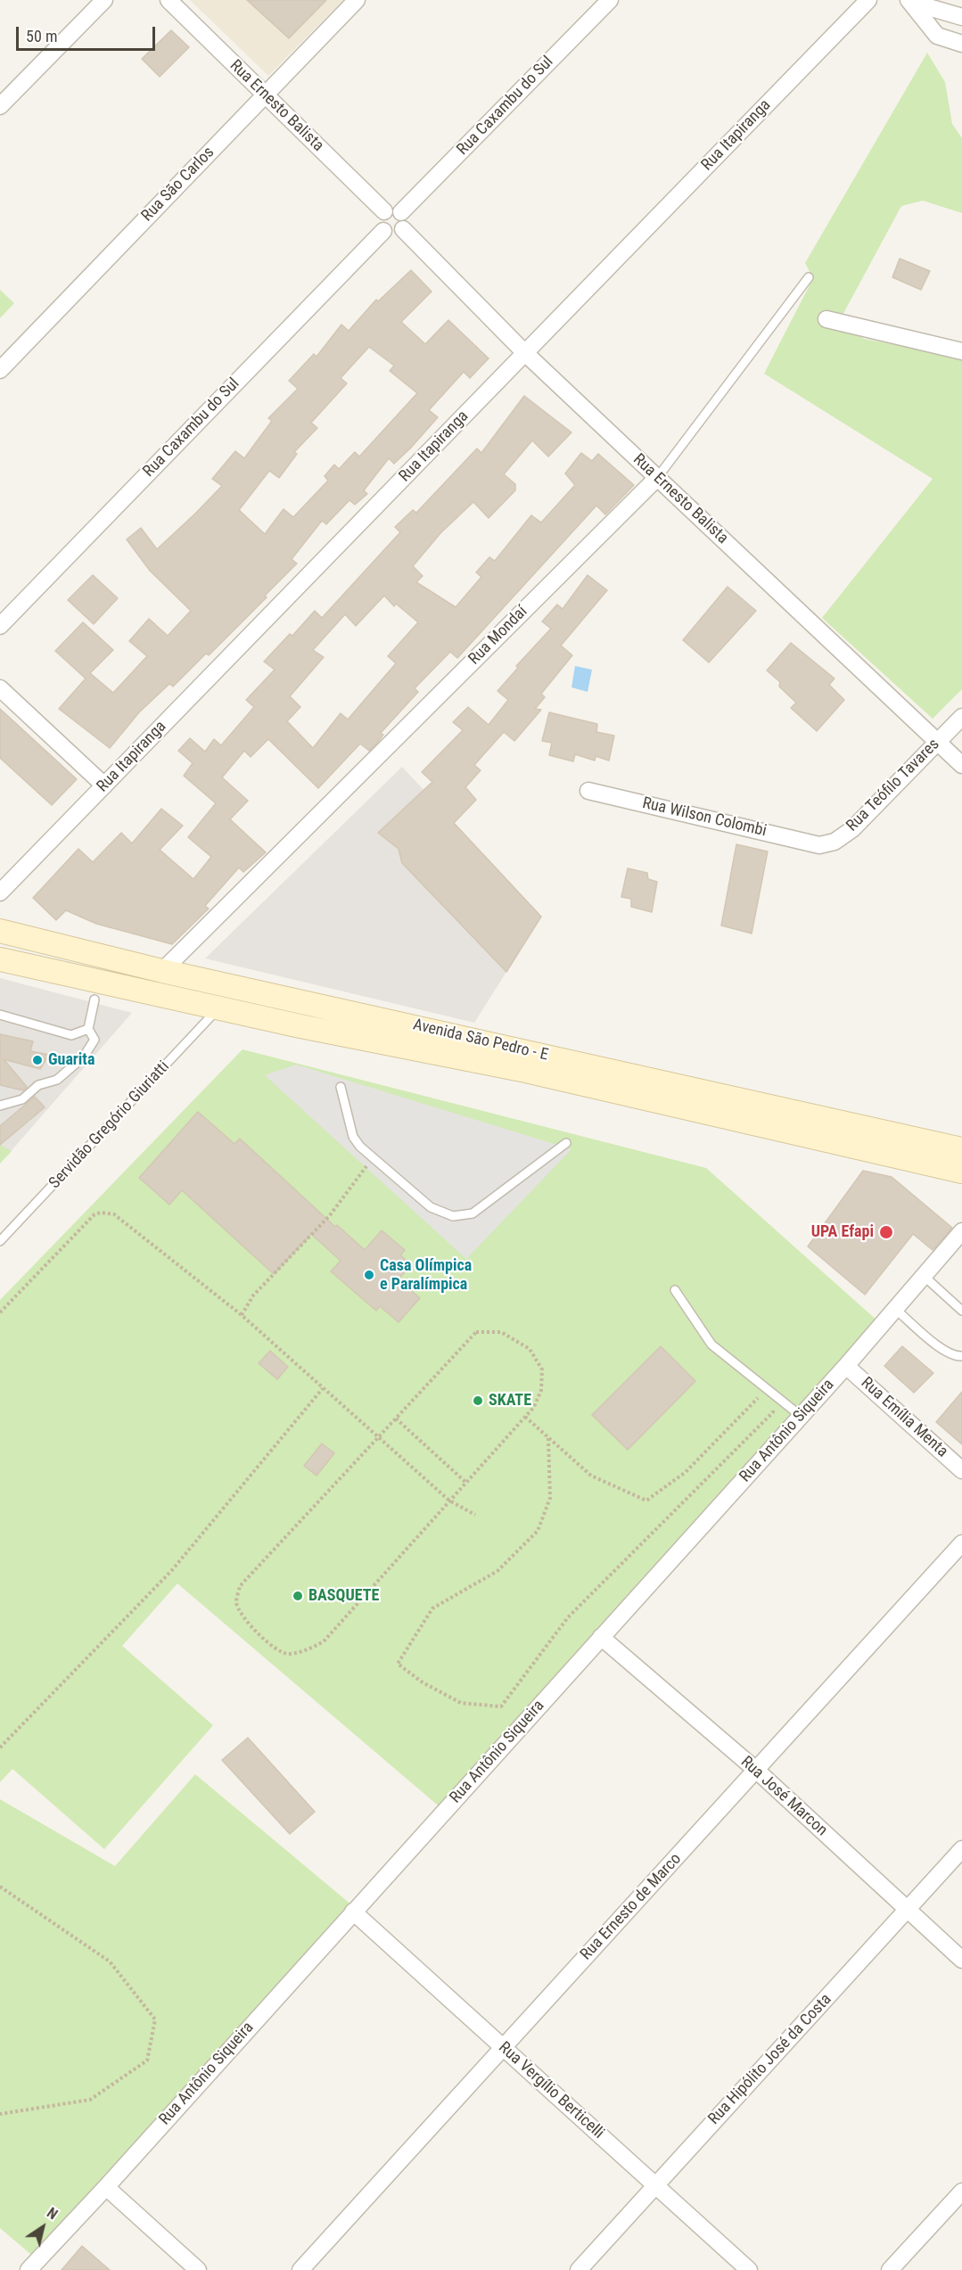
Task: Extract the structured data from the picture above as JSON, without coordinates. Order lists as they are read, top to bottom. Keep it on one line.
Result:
{"streets":{"main road":["Avenida São Pedro - E"],"street":["Rua Ernesto Balista","Rua Caxambu do Sul","Rua Itapiranga","Rua São Carlos","Rua Mondaí","Rua Teófilo Tavares","Rua Wilson Colombi","Rua Emília Menta","Rua Antônio Siqueira","Rua José Marcon","Rua Ernesto de Marco","Rua Hipólito José da Costa","Rua Vergílio Berticelli"],"lane":["Servidão Gregório Giuriatti"]},"crossings":[["Rua Ernesto Balista","Rua Caxambu do Sul"],["Rua Ernesto Balista","Rua Itapiranga"],["Rua Ernesto Balista","Rua São Carlos"],["Rua Ernesto Balista","Rua Mondaí"],["Rua Ernesto Balista","Rua Teófilo Tavares"],["Rua Mondaí","Avenida São Pedro - E"],["Rua Teófilo Tavares","Rua Wilson Colombi"],["Avenida São Pedro - E","Servidão Gregório Giuriatti"],["Rua Emília Menta","Rua Antônio Siqueira"],["Rua Antônio Siqueira","Rua José Marcon"],["Rua Antônio Siqueira","Rua Vergílio Berticelli"],["Rua José Marcon","Rua Ernesto de Marco"],["Rua José Marcon","Rua Hipólito José da Costa"],["Rua Ernesto de Marco","Rua Vergílio Berticelli"],["Rua Hipólito José da Costa","Rua Vergílio Berticelli"]],"places":["Guarita","UPA Efapi","Casa Olímpica e Paralímpica","SKATE","BASQUETE"],"scale_bar":"50 m","north":"top right"}
